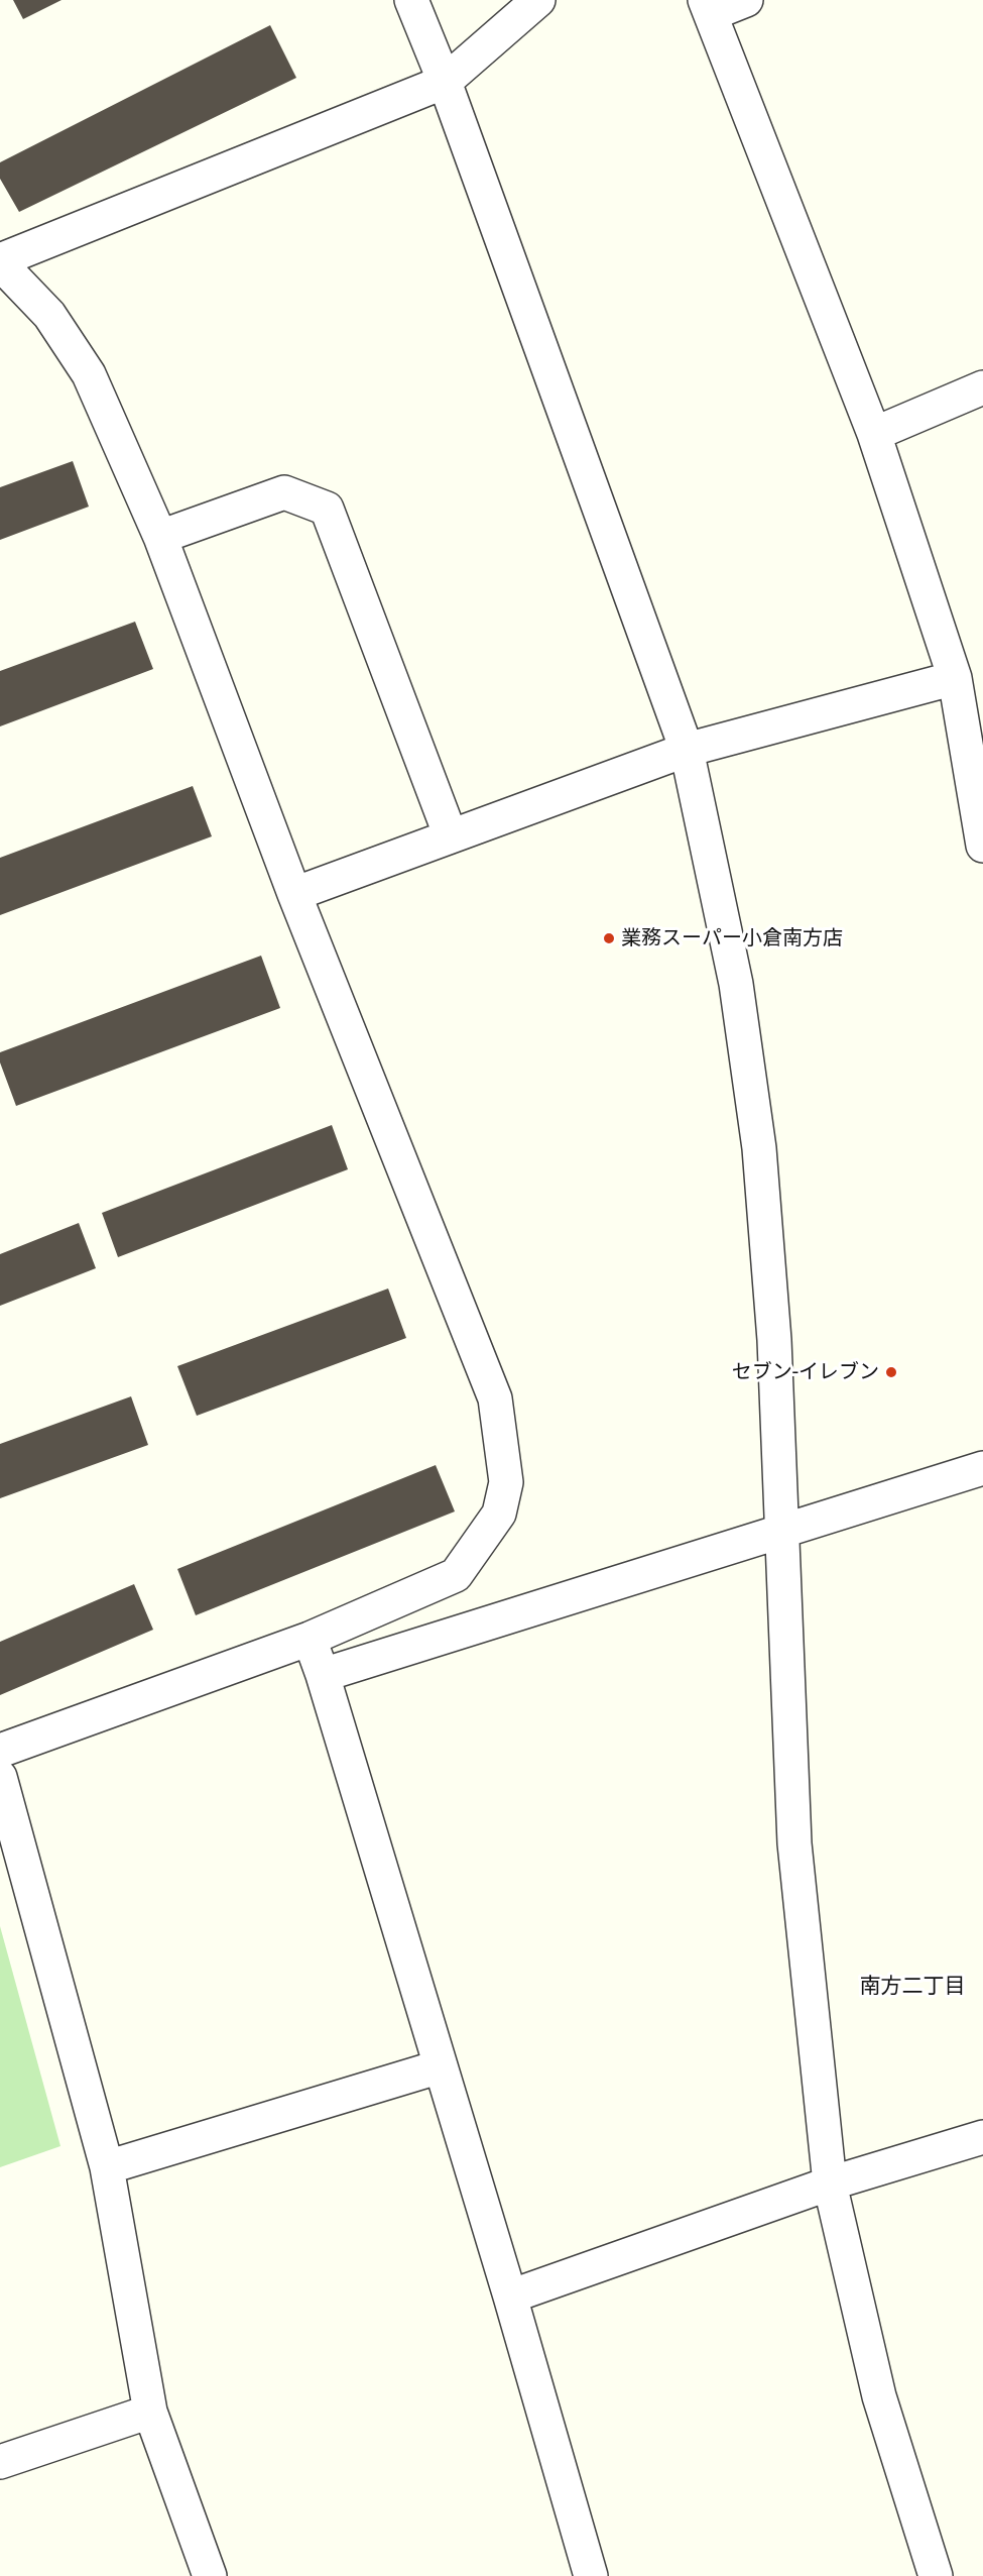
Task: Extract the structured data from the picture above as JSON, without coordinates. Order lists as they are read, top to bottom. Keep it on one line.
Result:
{"districts":["南方二丁目"],"places":["業務スーパー小倉南方店","セブン-イレブン"]}
